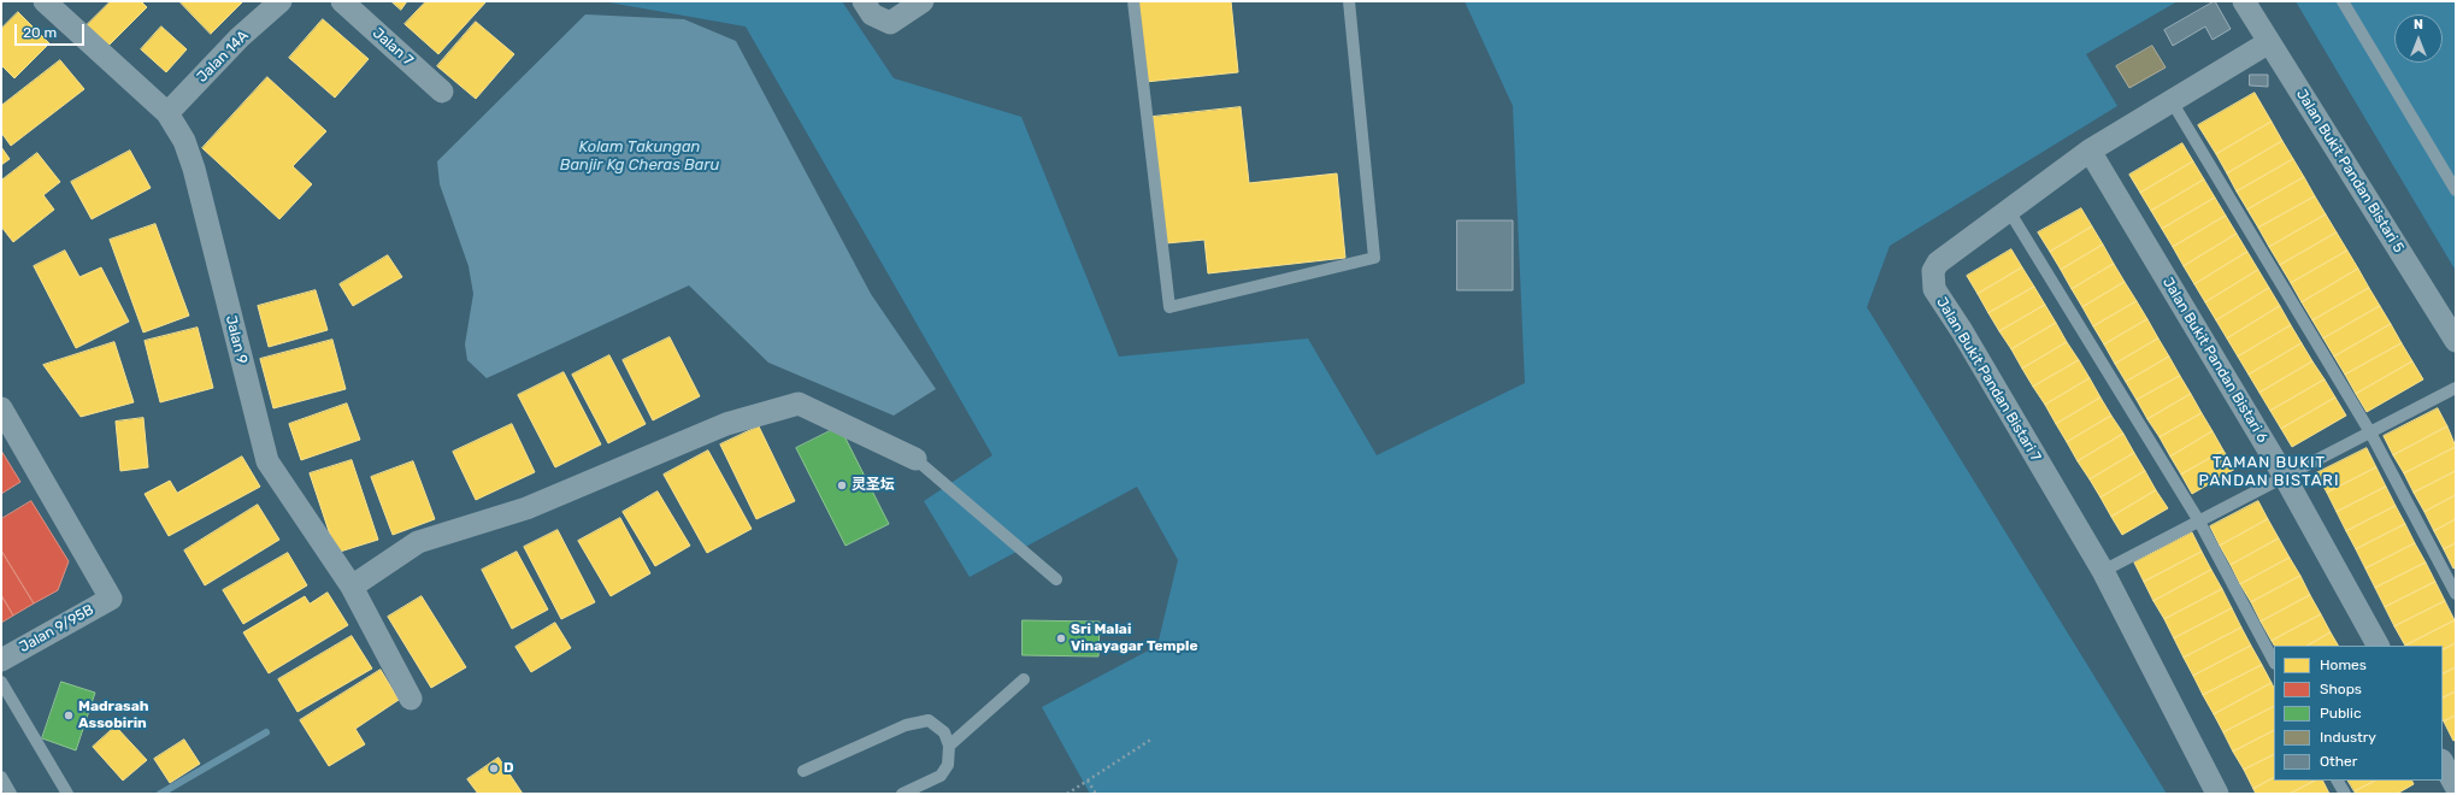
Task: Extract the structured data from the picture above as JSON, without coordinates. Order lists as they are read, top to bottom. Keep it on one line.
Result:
{"streets":{"street":["Jalan 7","Jalan 14A","Jalan Bukit Pandan Bistari 5","Jalan 9","Jalan Bukit Pandan Bistari 6","Jalan Bukit Pandan Bistari 7","Jalan 9/95B"]},"crossings":[["Jalan 14A","Jalan 9"],["Jalan Bukit Pandan Bistari 5","Jalan Bukit Pandan Bistari 7"],["Jalan Bukit Pandan Bistari 6","Jalan Bukit Pandan Bistari 7"]],"districts":["TAMAN BUKIT PANDAN BISTARI"],"water":["Kolam Takungan Banjir Kg Cheras Baru"],"places":["灵圣坛","Sri Malai Vinayagar Temple","Madrasah Assobirin","D"],"legend":["Homes","Shops","Public","Industry","Other"],"scale_bar":"20 m","north":"top"}
